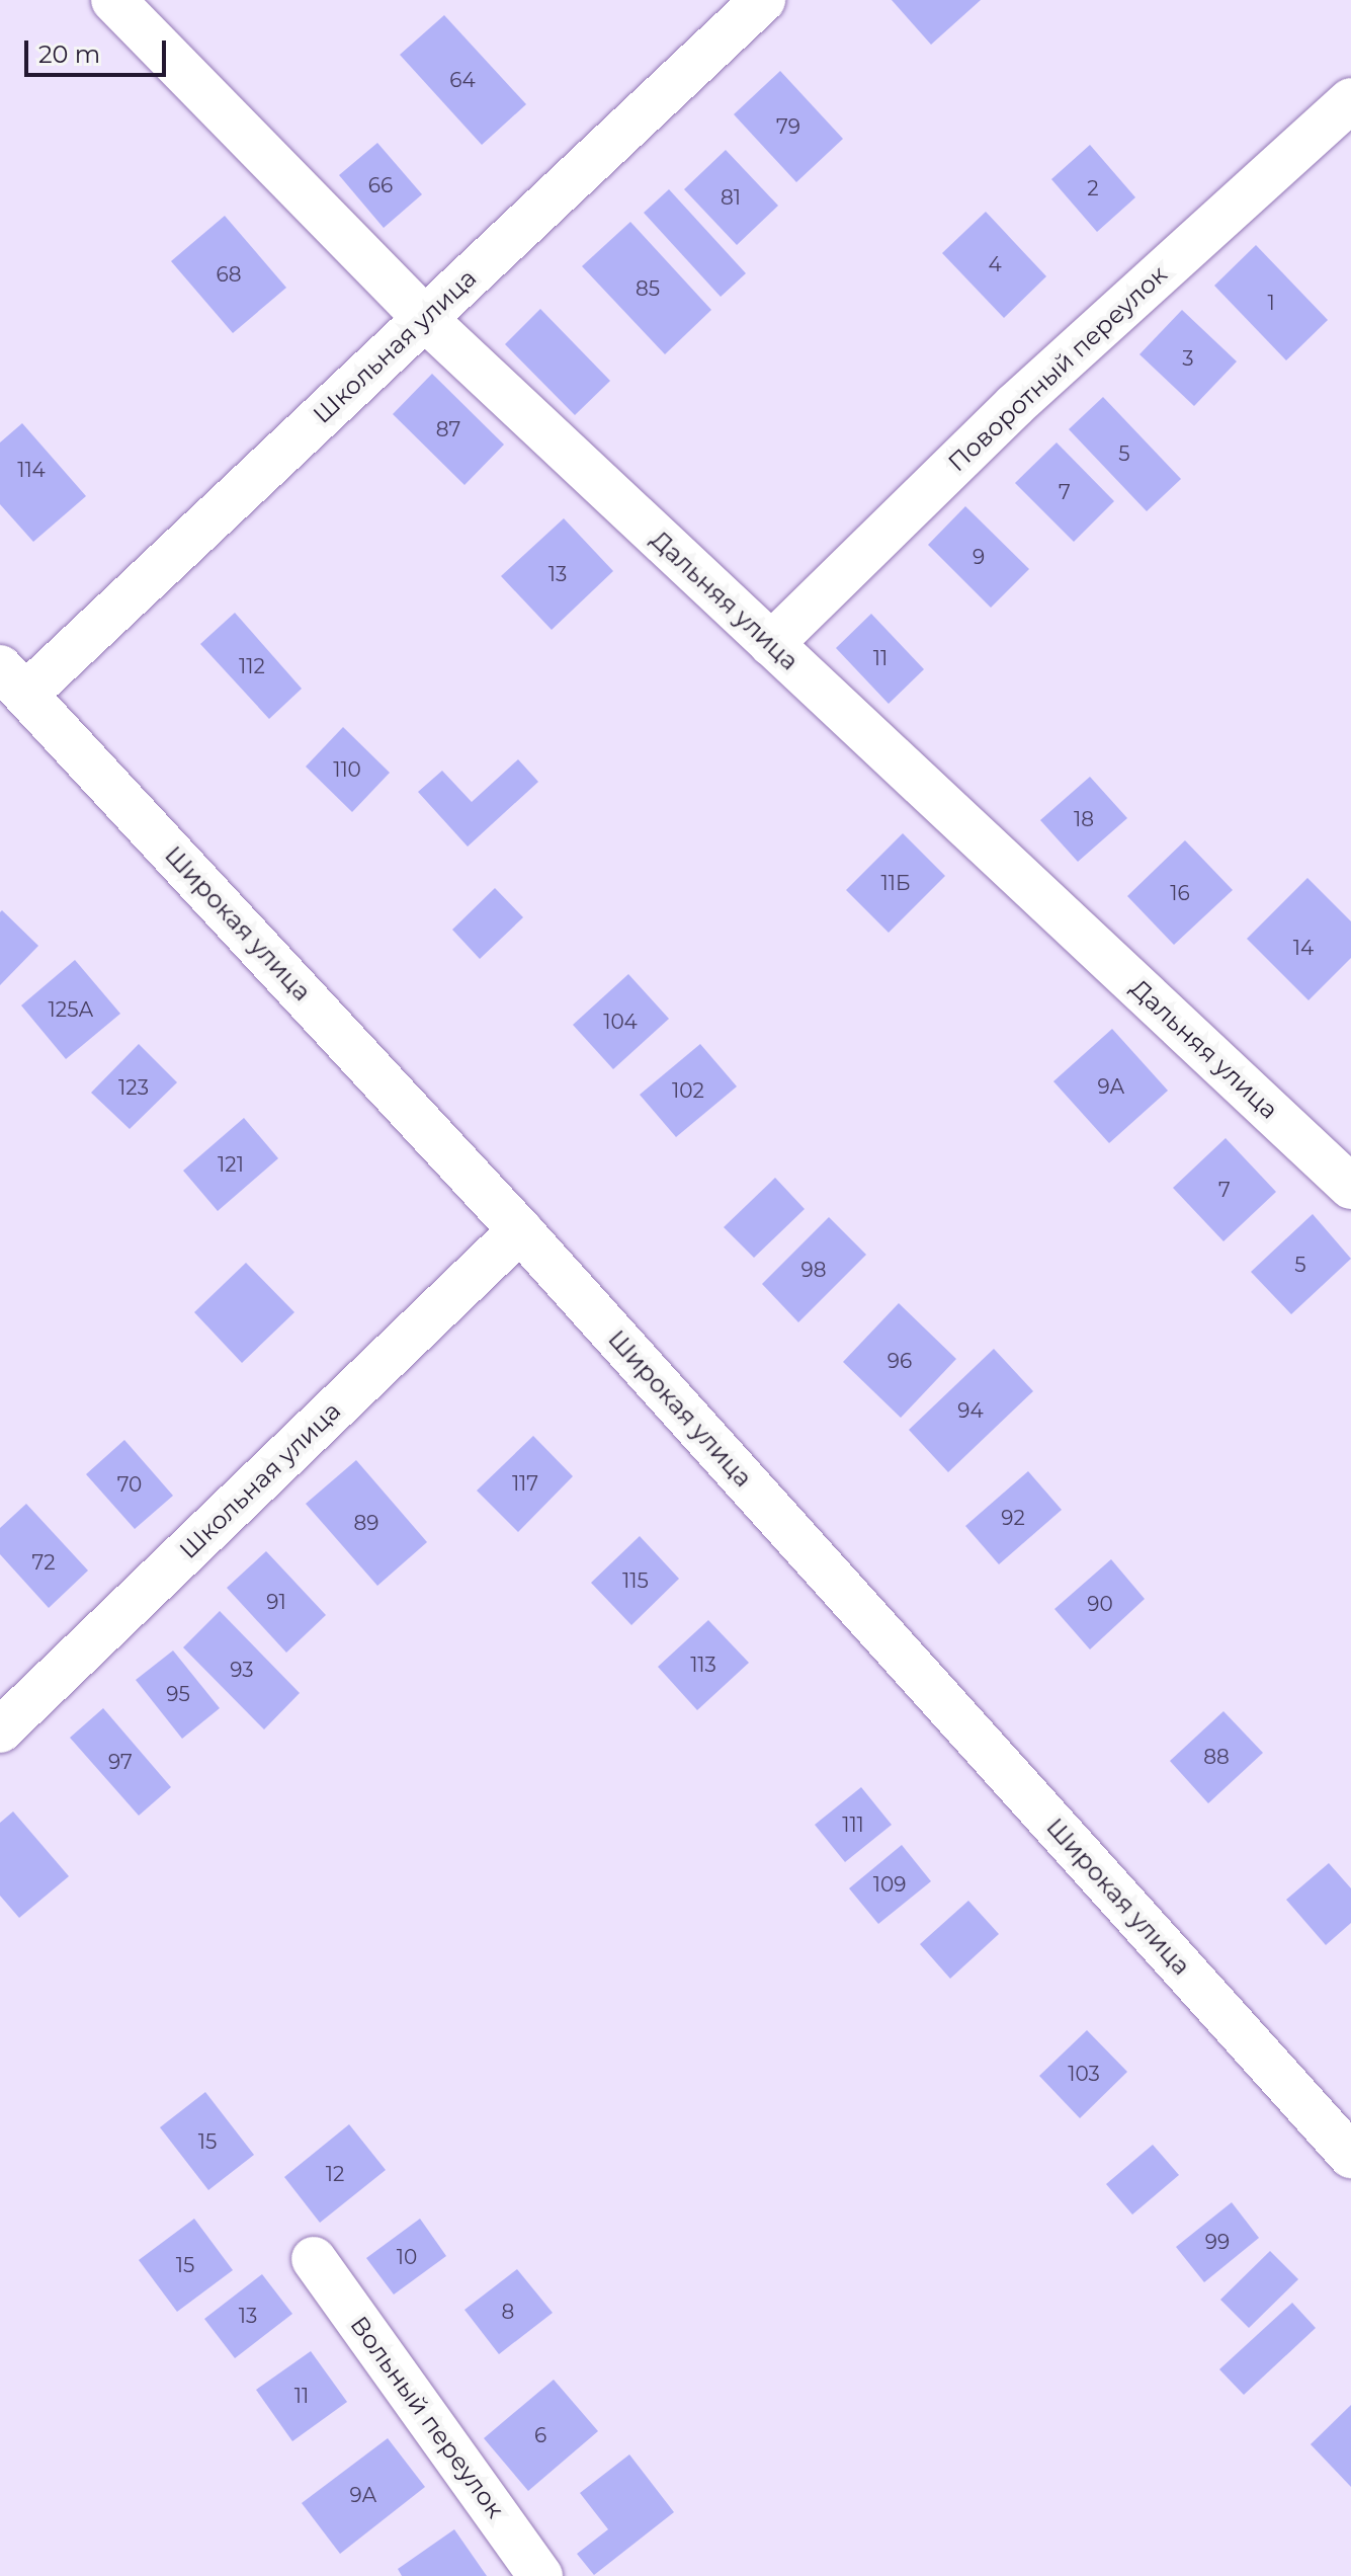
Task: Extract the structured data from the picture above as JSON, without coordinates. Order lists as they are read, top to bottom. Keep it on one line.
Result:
{"streets":{"street":["Школьная улица","Поворотный переулок","Дальняя улица","Широкая улица","Вольный переулок"]},"crossings":[["Школьная улица","Дальняя улица"],["Школьная улица","Широкая улица"],["Поворотный переулок","Дальняя улица"]],"house_numbers":["64","79","66","2","81","4","68","85","1","3","87","5","114","7","9","13","11","112","110","18","11Б","16","14","125А","104","9А","123","102","121","7","5","98","96","94","117","70","92","89","72","115","91","90","113","93","95","88","97","111","109","103","15","12","99","10","15","8","13","11","6","9А"],"scale_bar":"20 m"}
